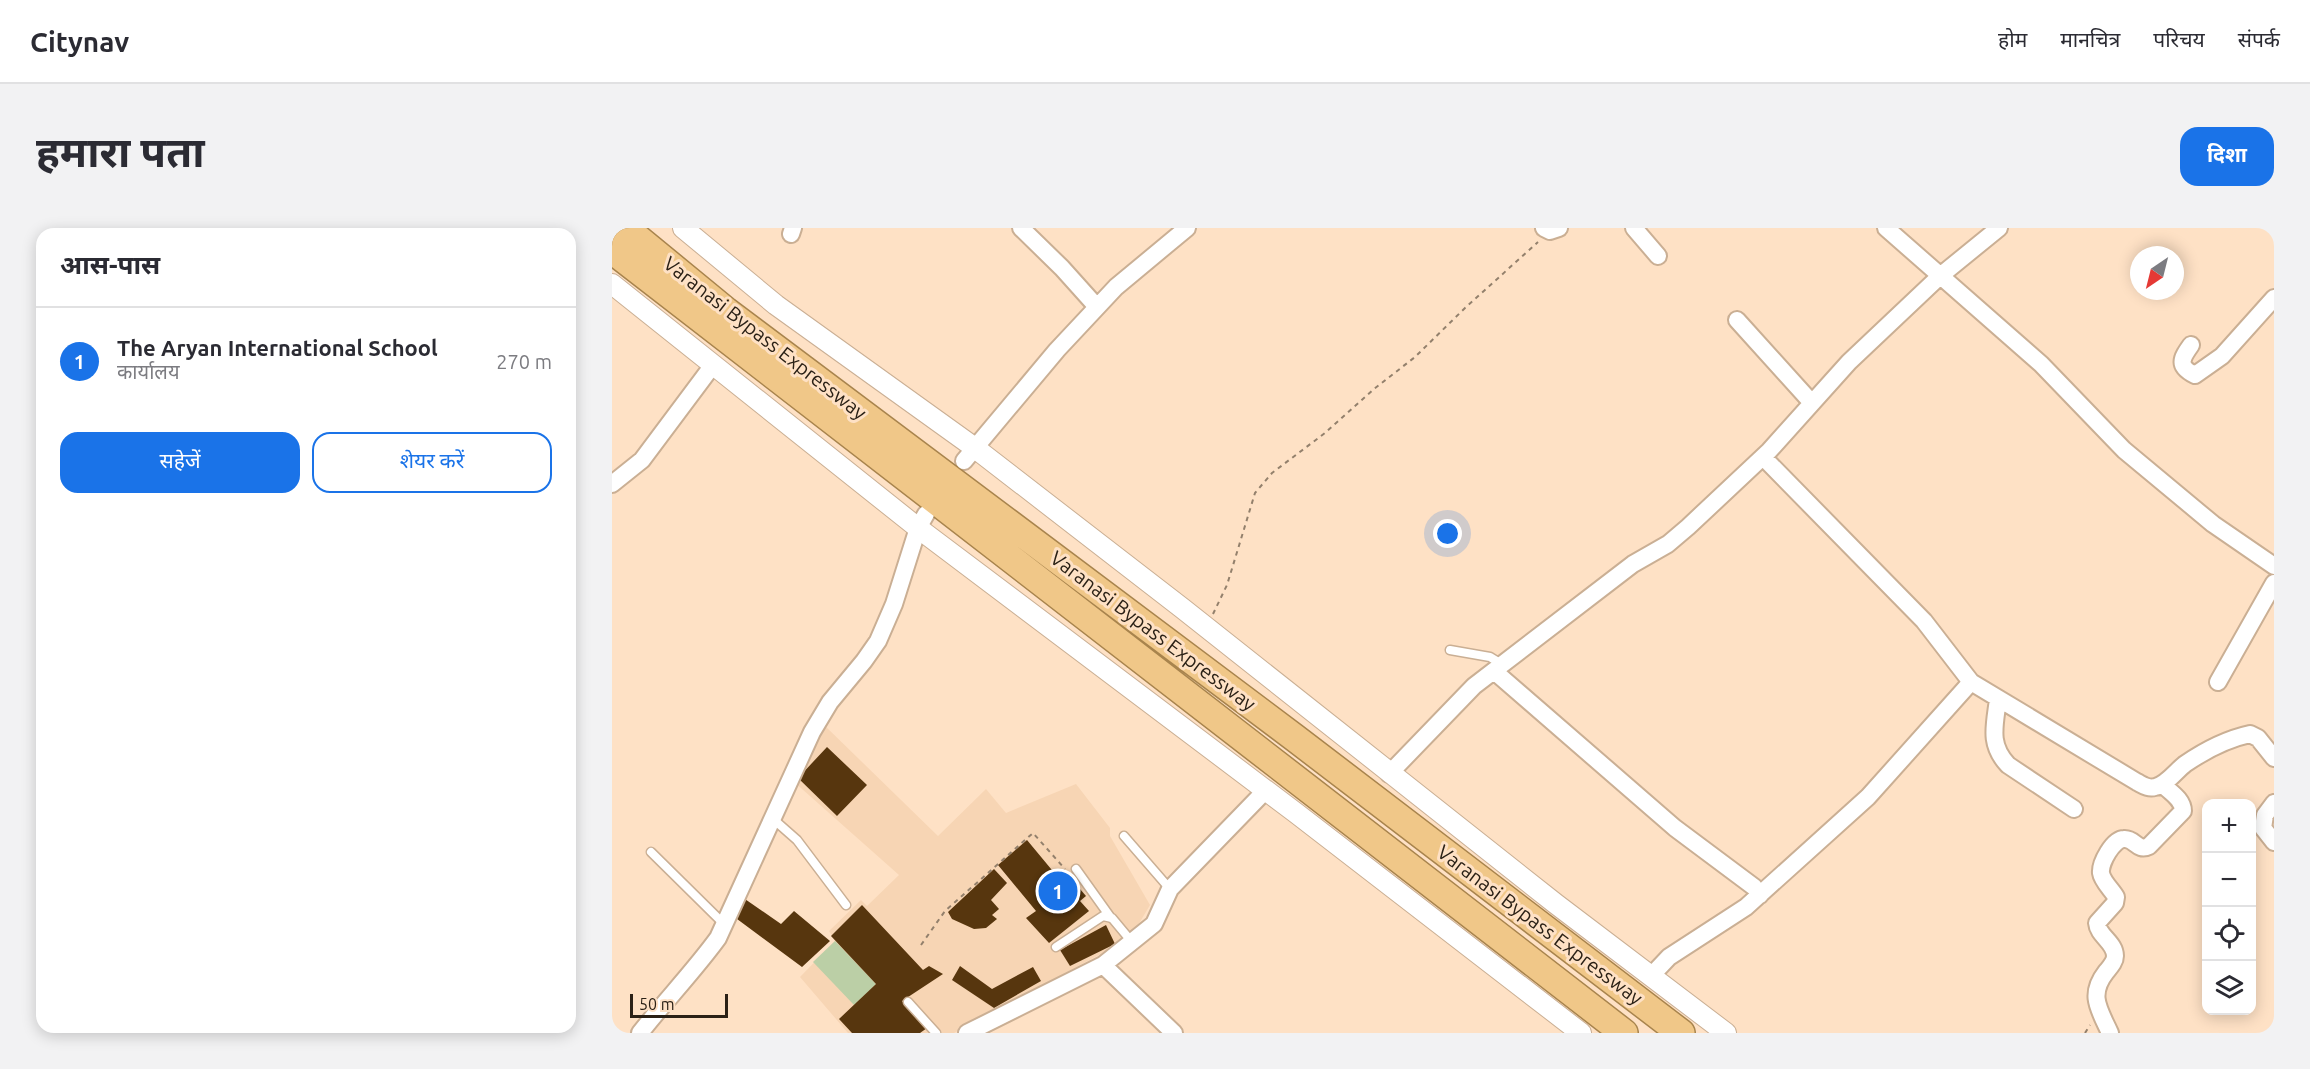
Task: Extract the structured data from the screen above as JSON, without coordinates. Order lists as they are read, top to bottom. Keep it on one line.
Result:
{"streets":{"highway":["Varanasi Bypass Expressway"]},"scale_bar":"50 m","north":"bottom left","page":{"header":"Citynav","nav":["होम","मानचित्र","परिचय","संपर्क"],"buttons":["दिशा",["सहेजें","शेयर करें"]],"title":"हमारा पता","heading":"आस-पास","list":[{"mark":"1","name":"The Aryan International School","note":"कार्यालय","value":"270 m"}],"map_buttons":["+","−"],"pins":"1","scale":"50 m"}}
